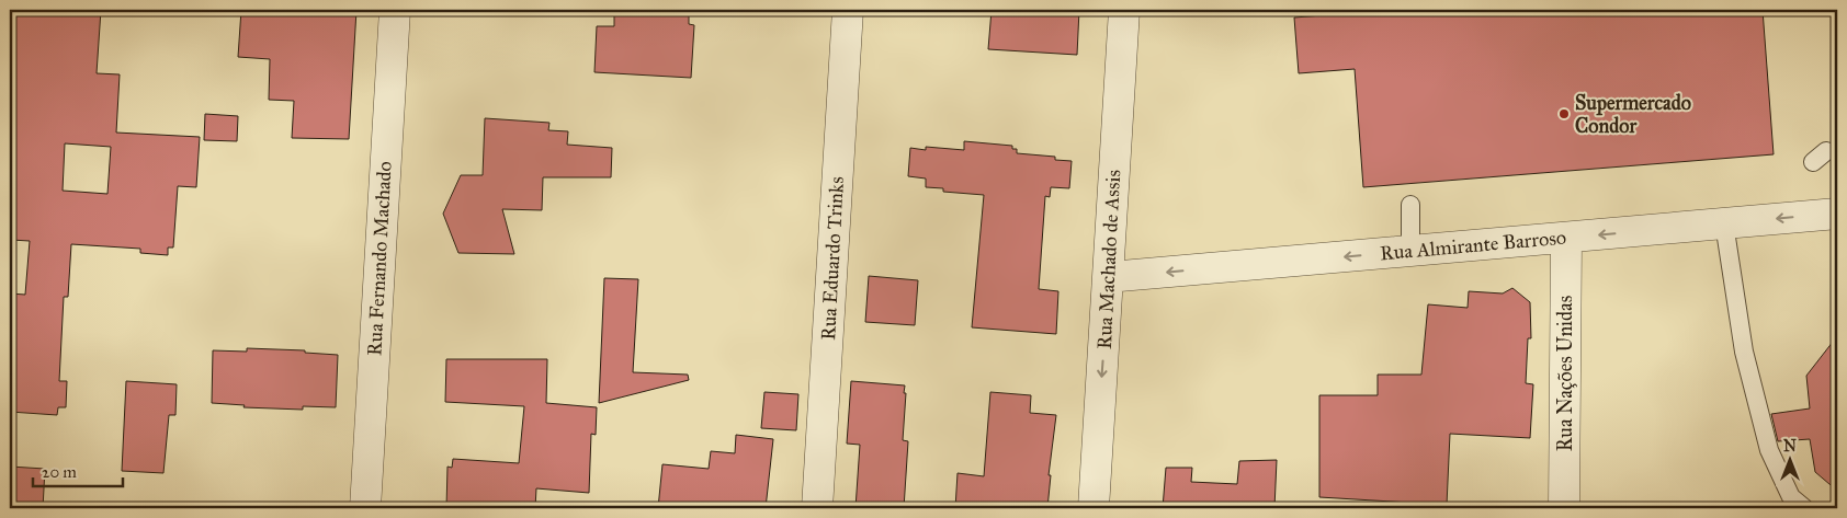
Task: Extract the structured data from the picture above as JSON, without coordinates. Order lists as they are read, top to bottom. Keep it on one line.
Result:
{"streets":{"street":["Rua Almirante Barroso","Rua Fernando Machado","Rua Eduardo Trinks","Rua Machado de Assis","Rua Nações Unidas"]},"crossings":[["Rua Almirante Barroso","Rua Machado de Assis"],["Rua Almirante Barroso","Rua Nações Unidas"]],"one_way":["Rua Almirante Barroso","Rua Machado de Assis"],"places":["Supermercado Condor"],"scale_bar":"20 m","north":"top"}
